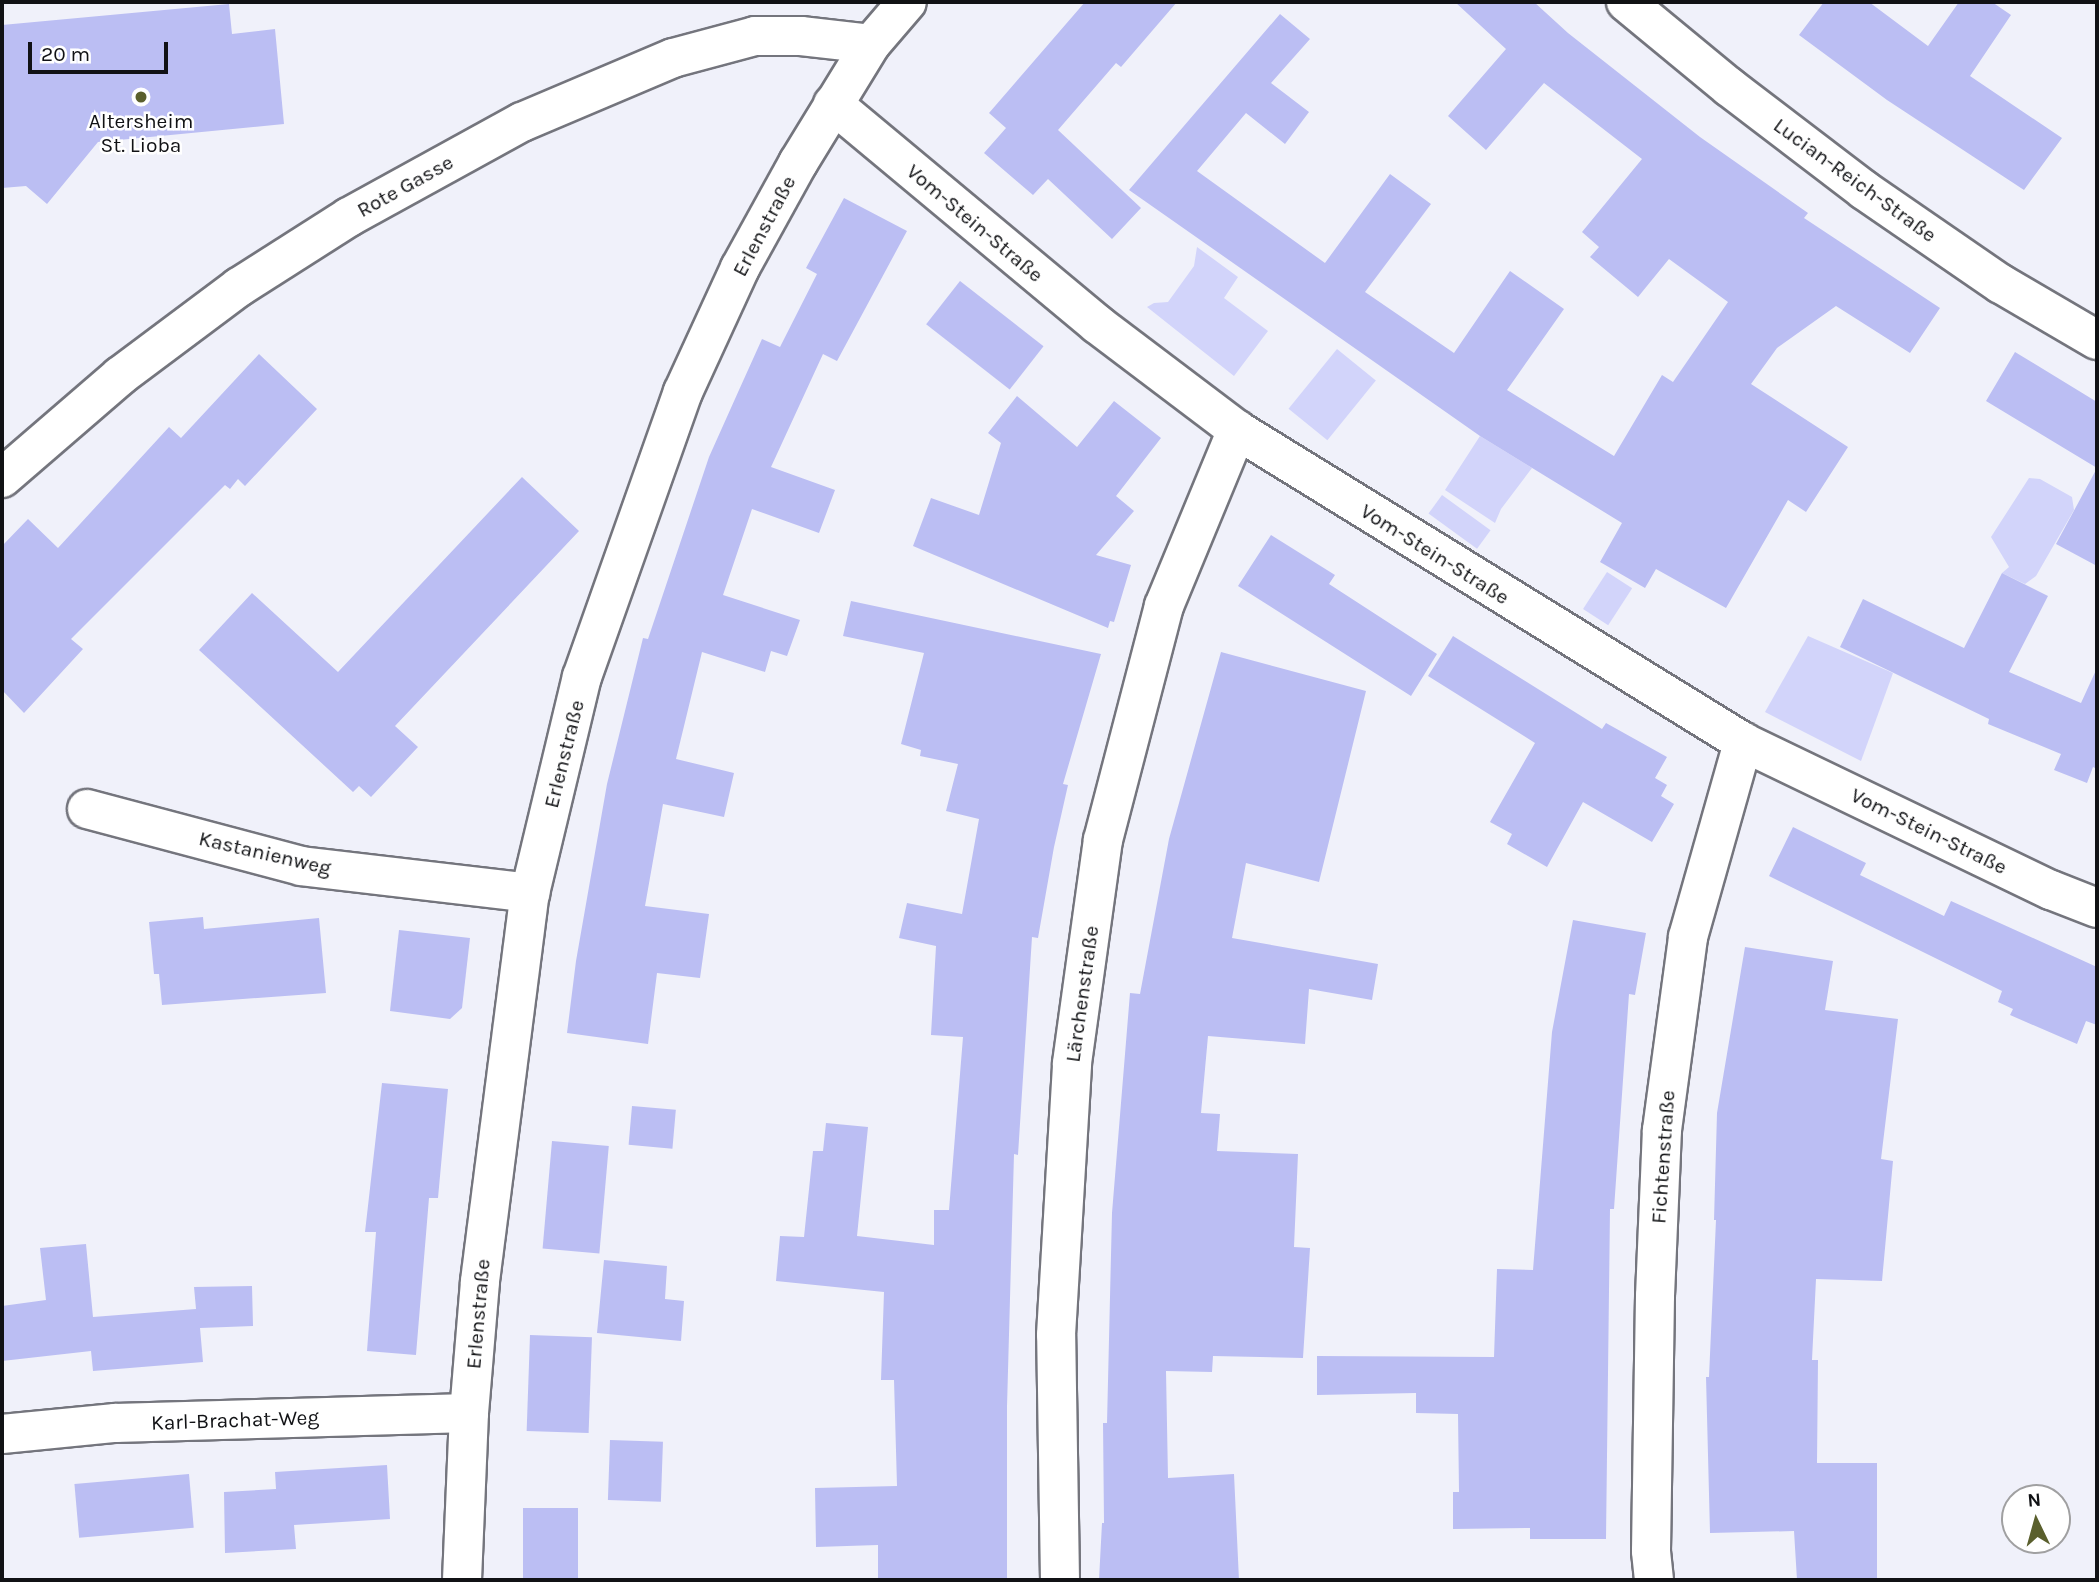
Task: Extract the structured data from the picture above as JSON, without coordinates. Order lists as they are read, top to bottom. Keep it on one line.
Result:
{"streets":{"street":["Lucian-Reich-Straße","Rote Gasse","Vom-Stein-Straße","Erlenstraße","Kastanienweg","Lärchenstraße","Fichtenstraße","Karl-Brachat-Weg"]},"crossings":[["Rote Gasse","Erlenstraße"],["Vom-Stein-Straße","Erlenstraße"],["Vom-Stein-Straße","Lärchenstraße"],["Vom-Stein-Straße","Fichtenstraße"],["Erlenstraße","Kastanienweg"],["Erlenstraße","Karl-Brachat-Weg"]],"places":["Altersheim St. Lioba"],"scale_bar":"20 m","north":"top"}
